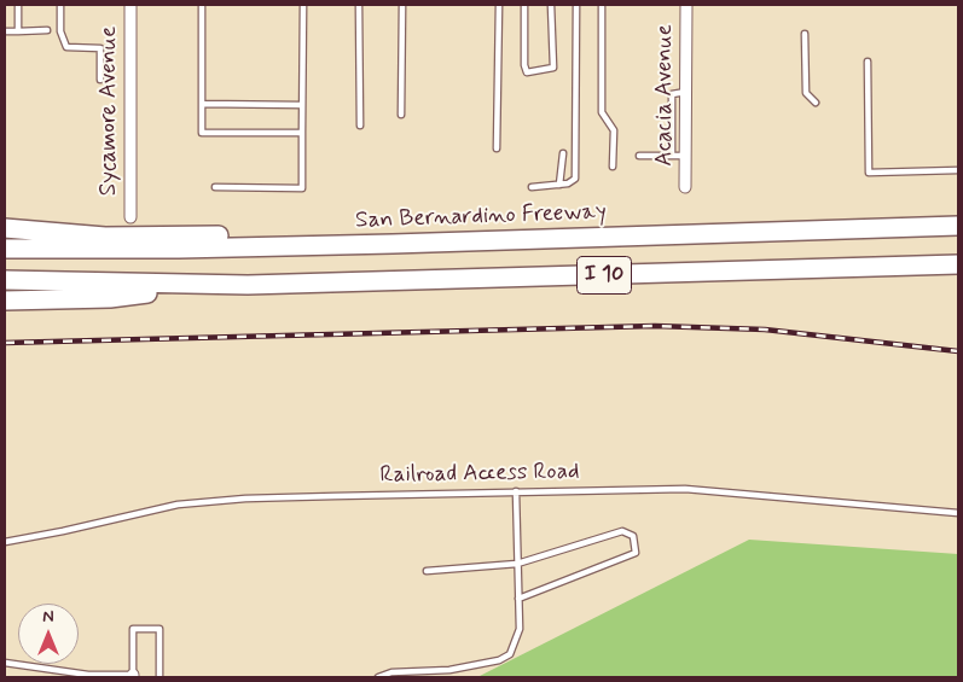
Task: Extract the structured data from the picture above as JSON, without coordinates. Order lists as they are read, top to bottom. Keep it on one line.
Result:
{"streets":{"highway":["San Bernardino Freeway","I 10"],"street":["Acacia Avenue","Sycamore Avenue"],"lane":["Railroad Access Road"]},"north":"top"}
